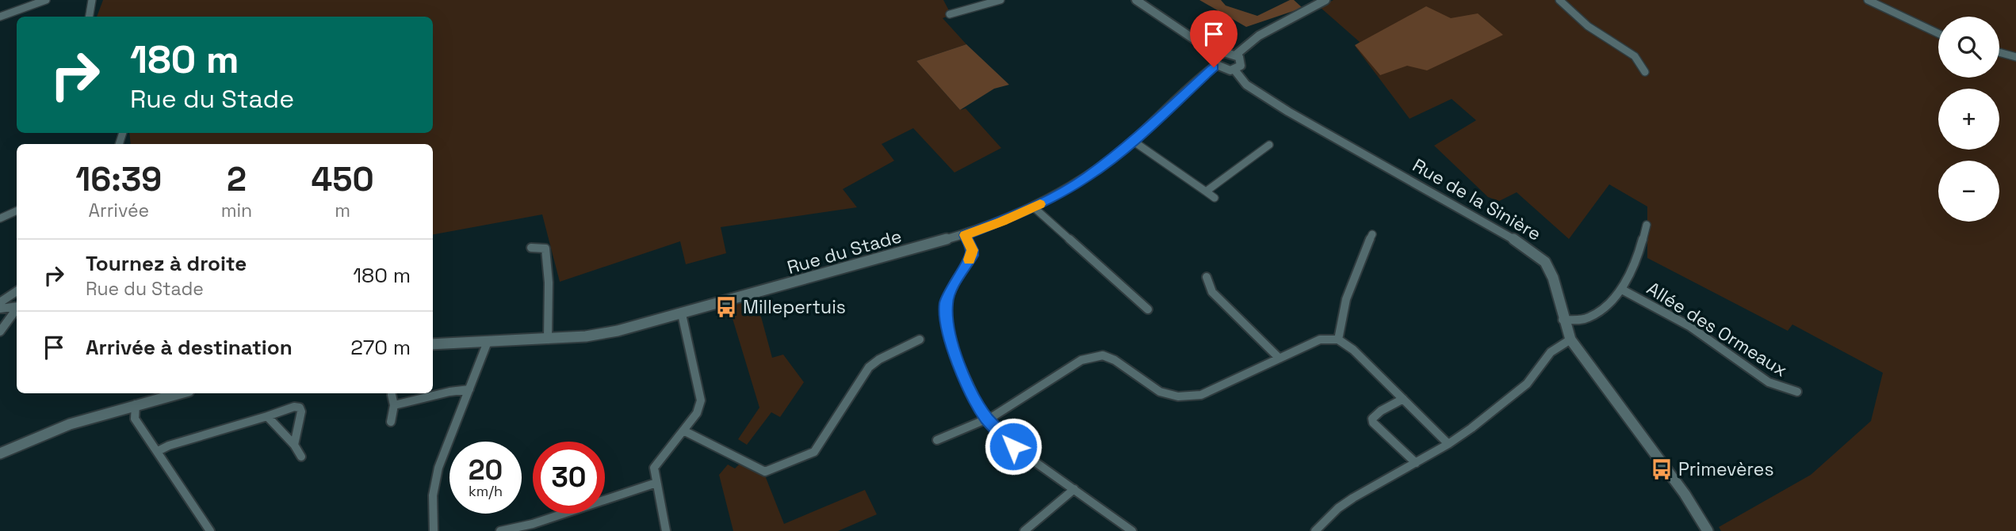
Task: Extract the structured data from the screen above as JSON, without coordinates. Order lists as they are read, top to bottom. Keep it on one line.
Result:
{"streets":{"street":["Rue de la Sinière","Rue du Stade","Allée des Ormeaux"]},"crossings":[["Rue de la Sinière","Rue du Stade"]],"places":{"bus stop":["Millepertuis","Primevères"]},"page":{"map_buttons":["+","−"],"turn":["180 m","Rue du Stade"],"eta":["16:39","Arrivée","2","min","450","m"],"list":[{"name":"Tournez à droite","note":"Rue du Stade","value":"180 m"},{"name":"Arrivée à destination","value":"270 m"}],"speed":"20 km/h","limit":"30"}}
